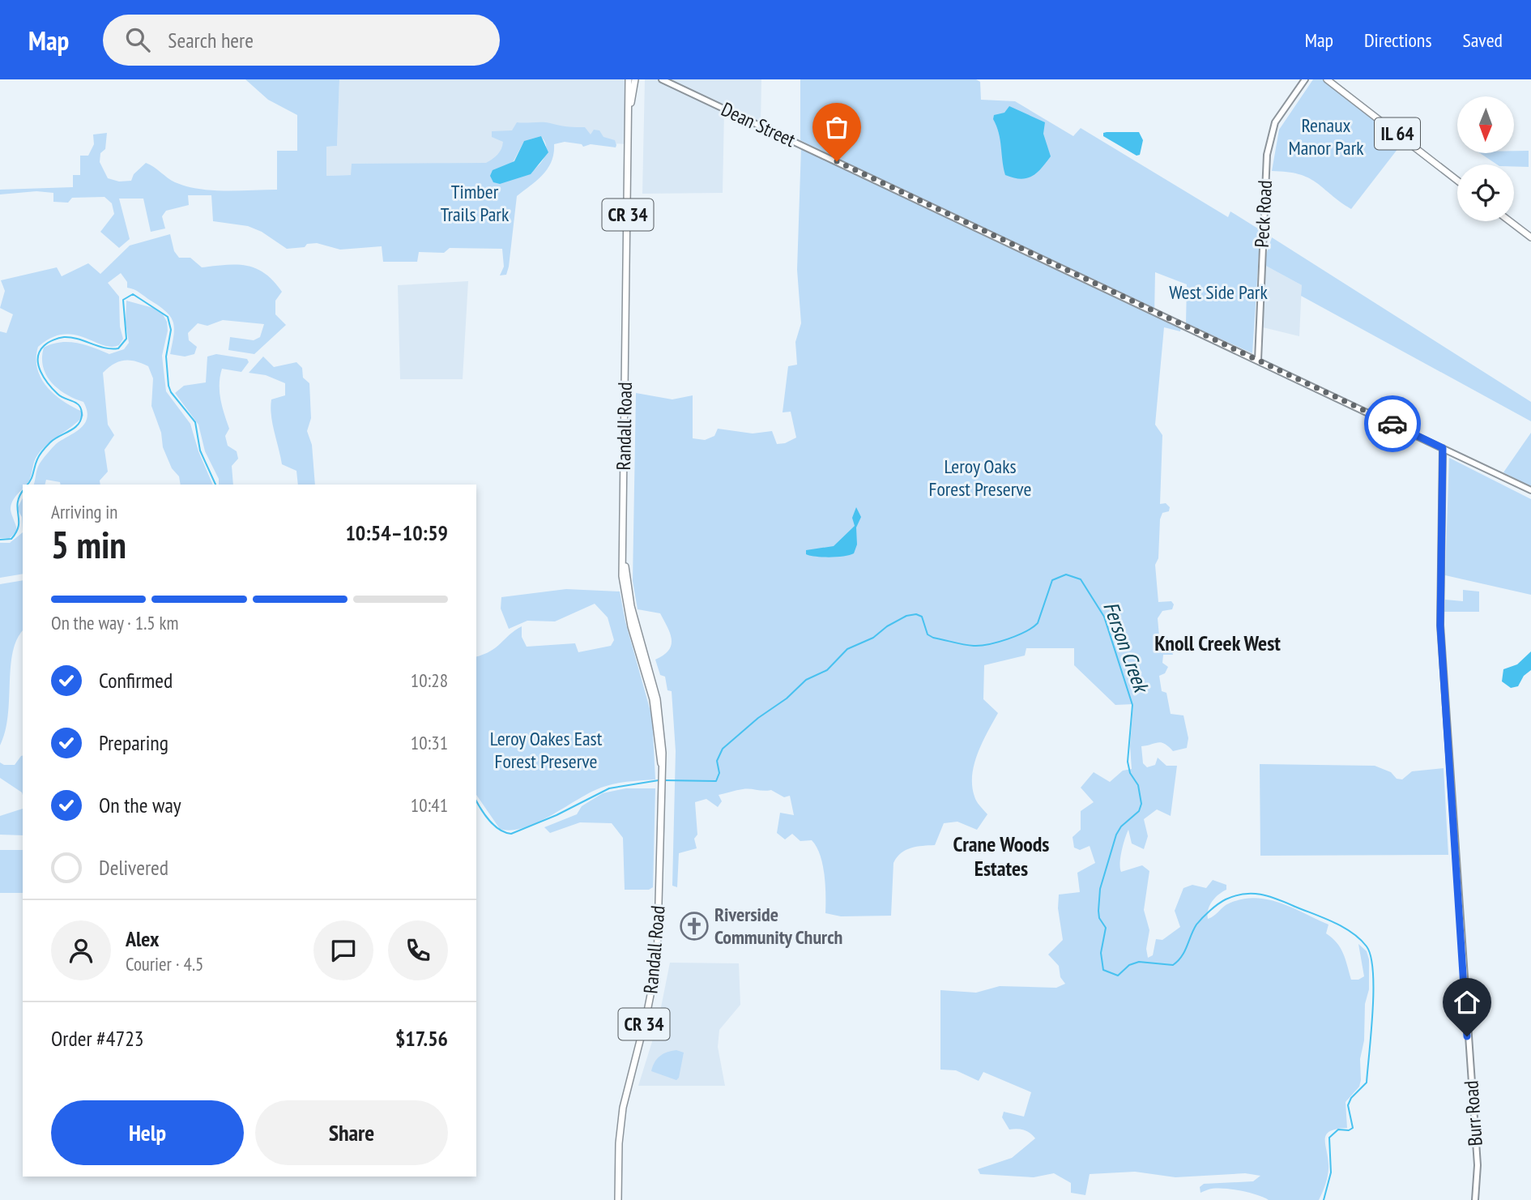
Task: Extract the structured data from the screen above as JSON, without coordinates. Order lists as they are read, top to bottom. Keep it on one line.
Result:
{"streets":{"main road":["IL 64","CR 34","Randall Road"],"street":["Dean Street","Peck Road","Burr Road"]},"crossings":[["Dean Street","Peck Road"],["Dean Street","Burr Road"],["CR 34","Randall Road"]],"districts":["Knoll Creek West","Crane Woods Estates"],"water":["Ferson Creek"],"parks":["Renaux Manor Park","Timber Trails Park","West Side Park","Leroy Oaks Forest Preserve","Leroy Oakes East Forest Preserve"],"places":{"church":["Riverside Community Church"]},"north":"bottom","page":{"header":"Map","search":"Search here","nav":["Map","Directions","Saved"],"heading":["5 min","Arriving in","10:54–10:59"],"panel":["Alex","Courier · 4.5","Order #4723","$17.56"],"bar":"On the way · 1.5 km","list":[["Confirmed","10:28"],["Preparing","10:31"],["On the way","10:41"],"Delivered"],"buttons":["Help","Share"]}}
